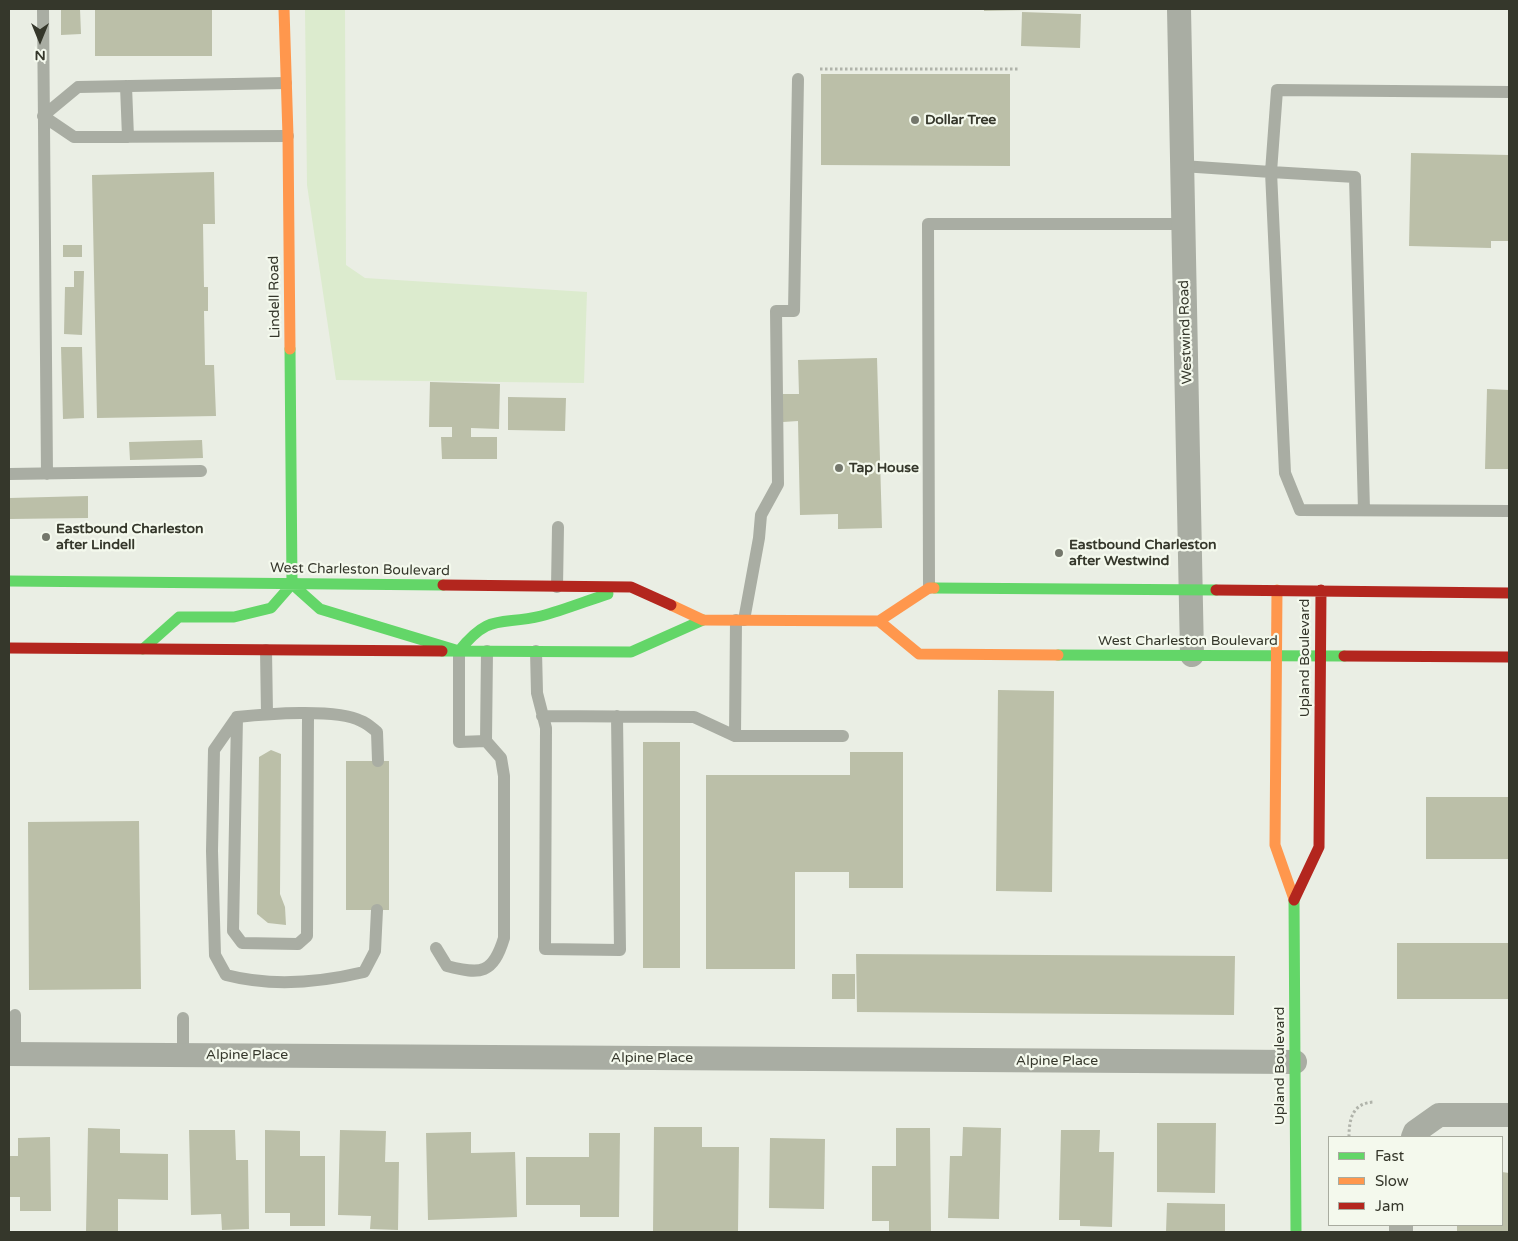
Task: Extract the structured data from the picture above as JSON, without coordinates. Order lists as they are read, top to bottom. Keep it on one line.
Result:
{"streets":{"main road":["Lindell Road","West Charleston Boulevard","Upland Boulevard"],"street":["Westwind Road","Alpine Place"]},"crossings":[["Lindell Road","West Charleston Boulevard"],["Westwind Road","West Charleston Boulevard"],["West Charleston Boulevard","Upland Boulevard"],["Upland Boulevard","Alpine Place"]],"places":["Dollar Tree","Tap House","Eastbound Charleston after Lindell","Eastbound Charleston after Westwind"],"legend":["Fast","Slow","Jam"],"north":"bottom"}
